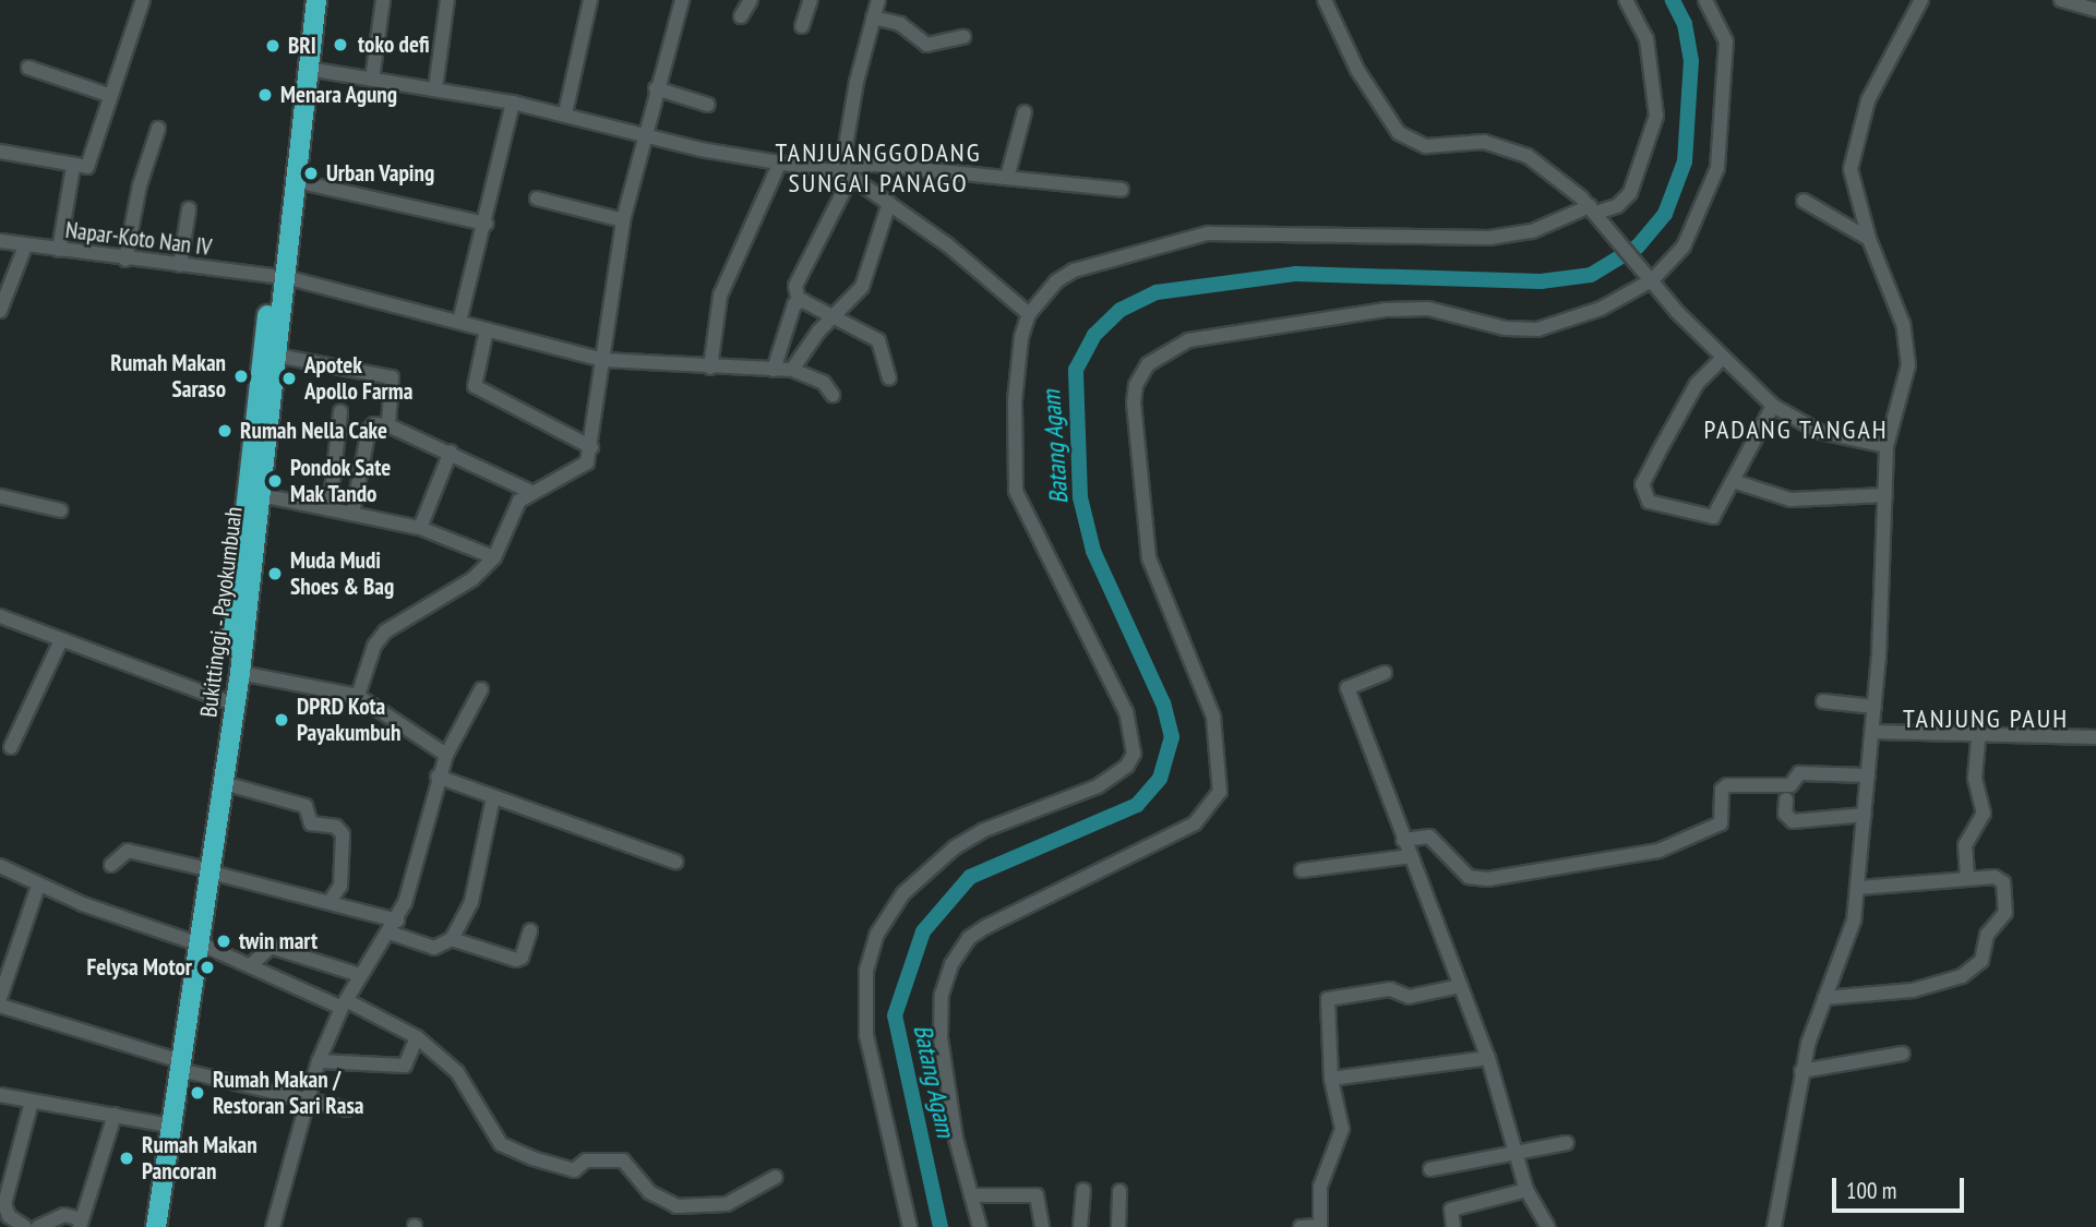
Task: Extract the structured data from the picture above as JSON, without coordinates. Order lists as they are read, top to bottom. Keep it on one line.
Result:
{"streets":{"highway":["Bukittinggi - Payokumbuah"],"street":["Napar-Koto Nan IV"]},"crossings":[["Napar-Koto Nan IV","Bukittinggi - Payokumbuah"]],"districts":["TANJUANGGODANG SUNGAI PANAGO","PADANG TANGAH","TANJUNG PAUH"],"water":["Batang Agam"],"places":["toko defi","BRI","Menara Agung","Urban Vaping","Rumah Makan Saraso","Apotek Apollo Farma","Rumah Nella Cake","Pondok Sate Mak Tando","Muda Mudi Shoes & Bag","DPRD Kota Payakumbuh","twin mart","Felysa Motor","Rumah Makan / Restoran Sari Rasa","Rumah Makan Pancoran"],"scale_bar":"100 m"}
